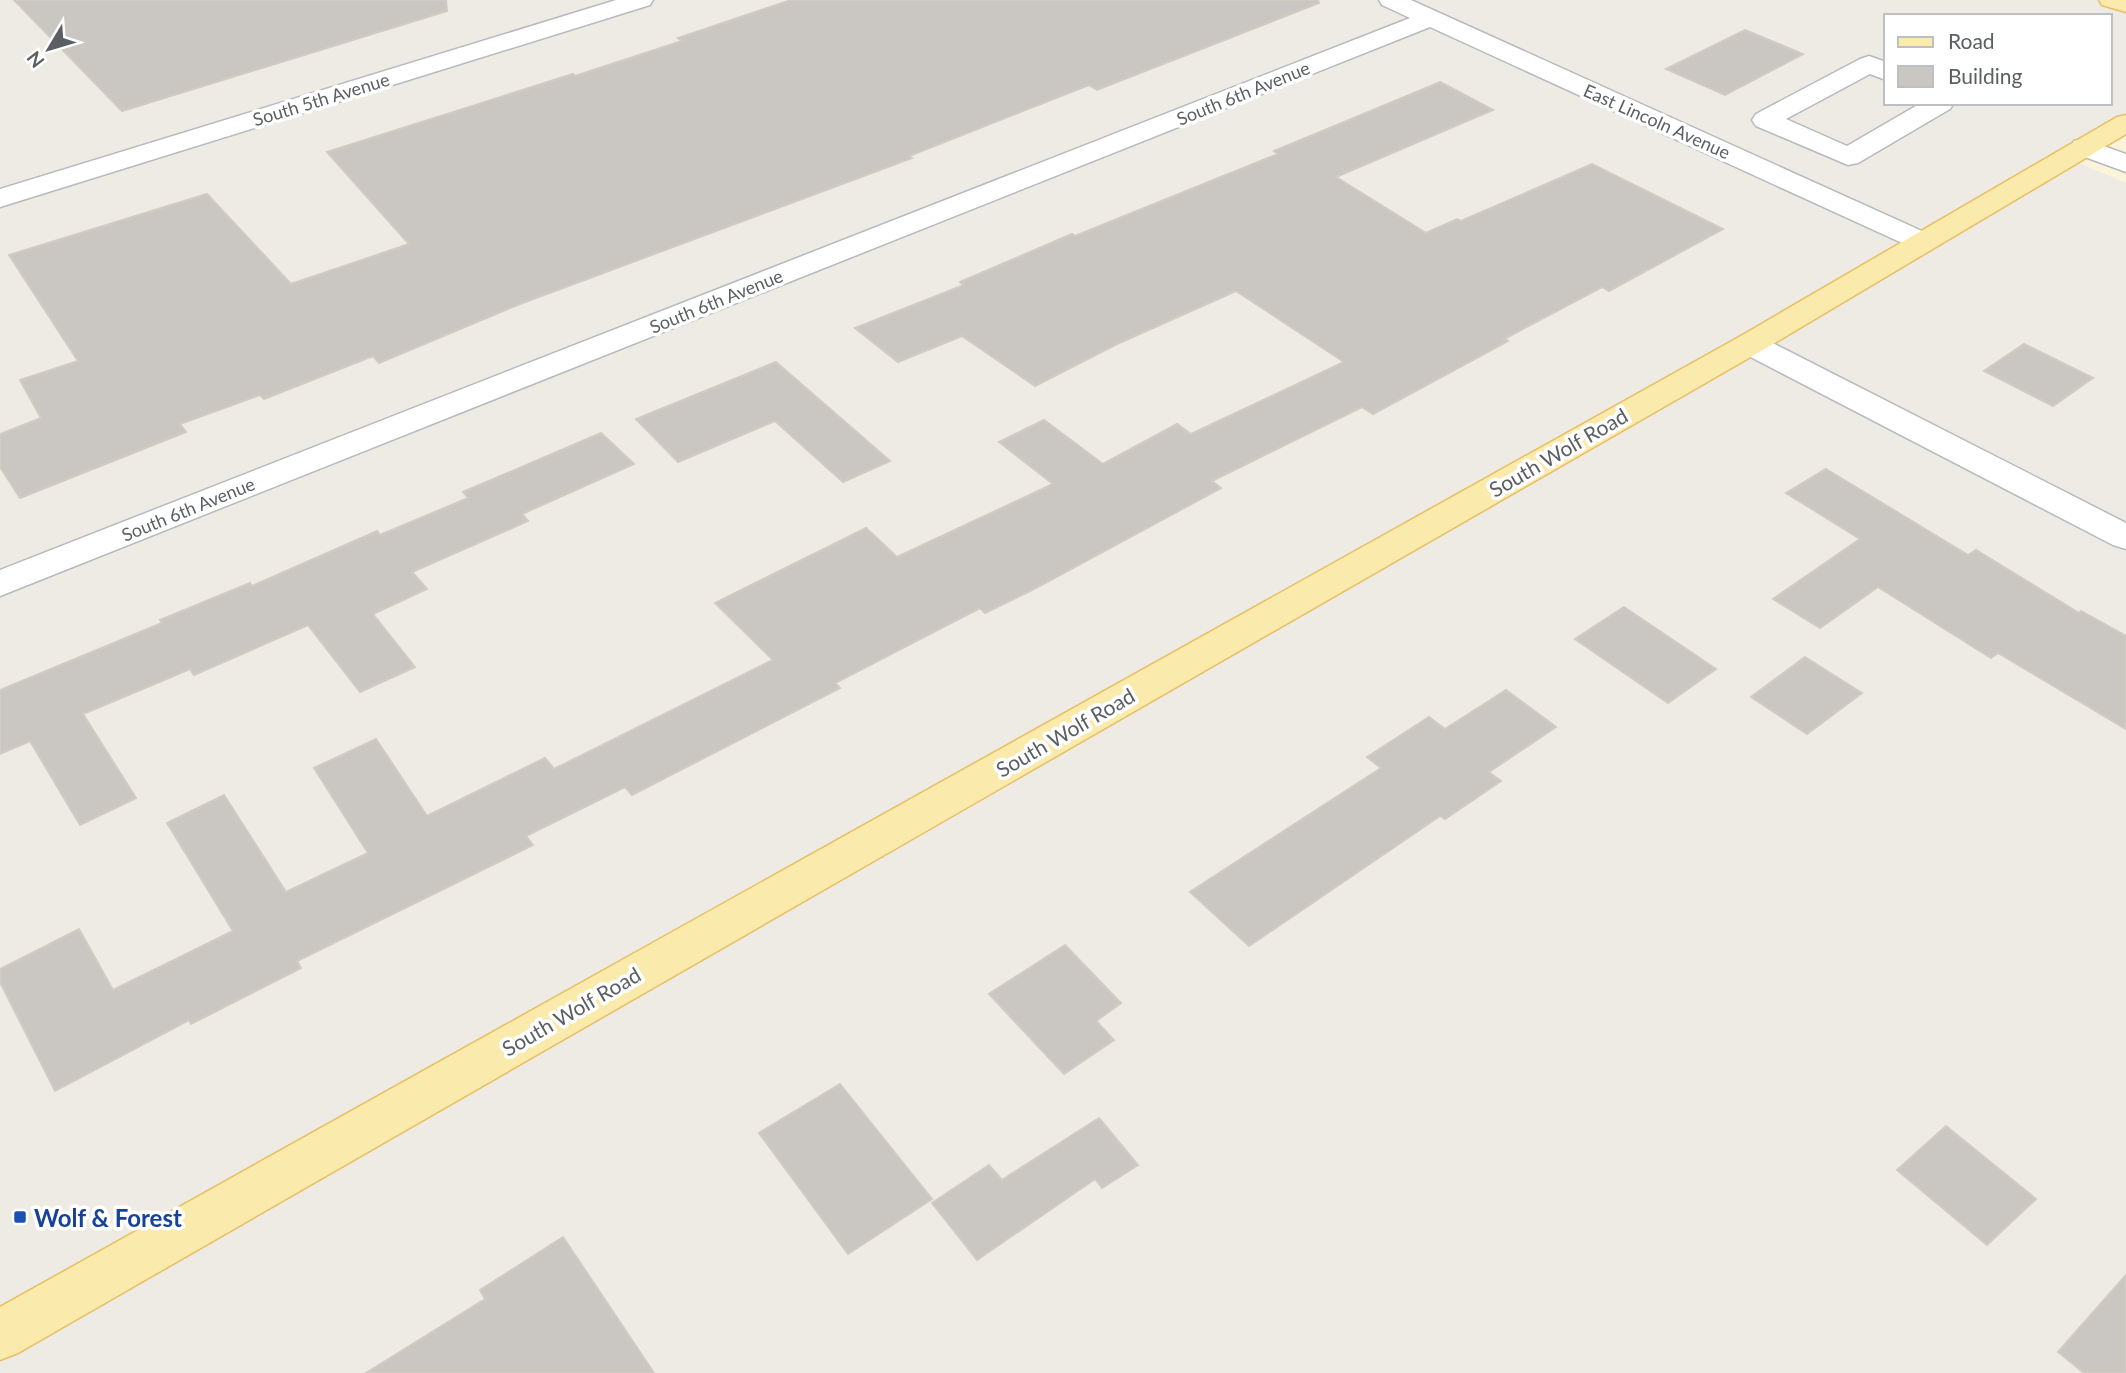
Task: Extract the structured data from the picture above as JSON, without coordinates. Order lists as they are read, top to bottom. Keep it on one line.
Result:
{"streets":{"main road":["South Wolf Road"],"street":["South 6th Avenue","South 5th Avenue","East Lincoln Avenue"]},"crossings":[["South 6th Avenue","East Lincoln Avenue"],["East Lincoln Avenue","South Wolf Road"]],"places":{"transit":["Wolf & Forest"]},"legend":["Road","Building"],"north":"bottom left"}
